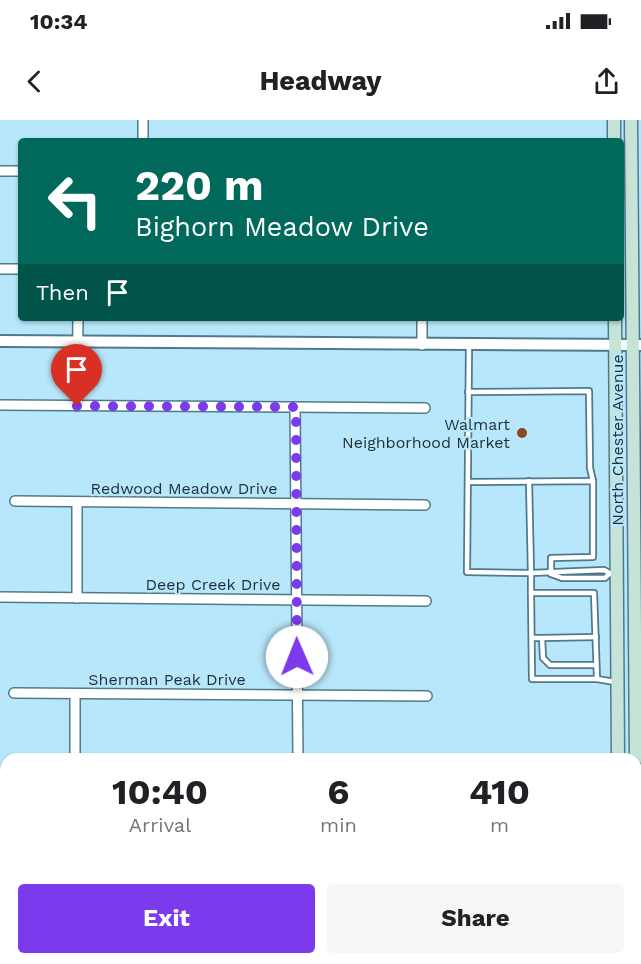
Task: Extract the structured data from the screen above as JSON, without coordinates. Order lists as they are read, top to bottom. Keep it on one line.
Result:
{"streets":{"main road":["North Chester Avenue"],"street":["Redwood Meadow Drive","Deep Creek Drive","Sherman Peak Drive"]},"places":["Walmart Neighborhood Market"],"page":{"status":"10:34","header":"Headway","turn":["220 m","Bighorn Meadow Drive"],"then":"Then","eta":["10:40","Arrival","6","min","410","m"],"buttons":["Exit","Share"]}}
